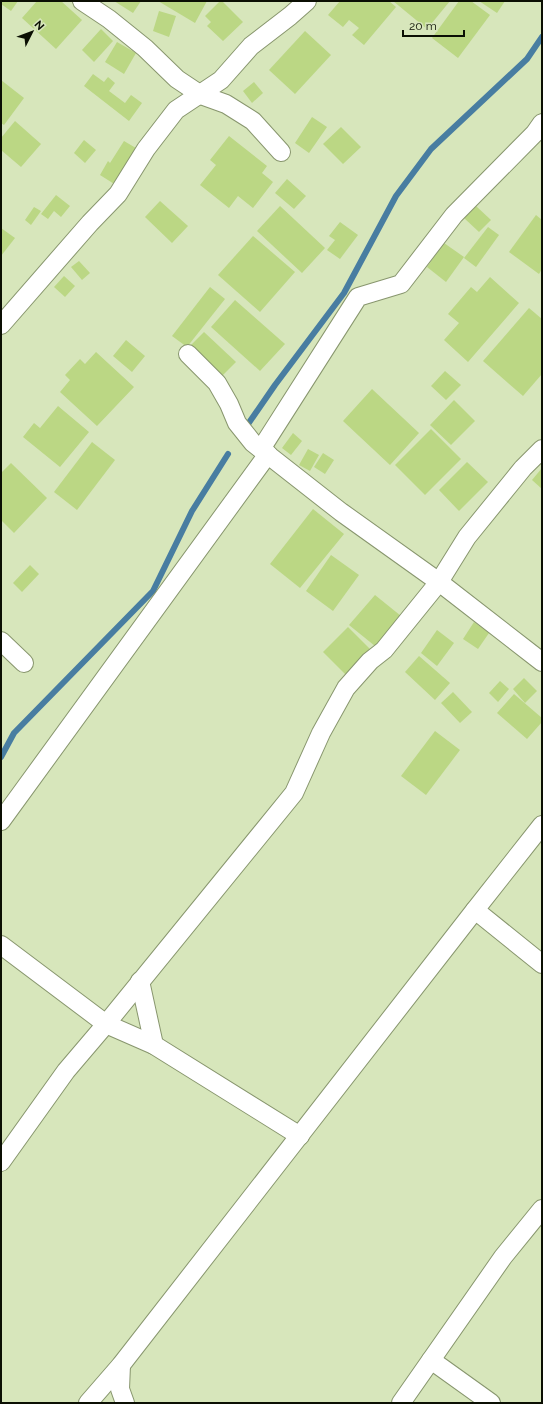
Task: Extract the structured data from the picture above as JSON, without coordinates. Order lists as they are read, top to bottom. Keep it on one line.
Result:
{"scale_bar":"20 m","north":"top right"}
